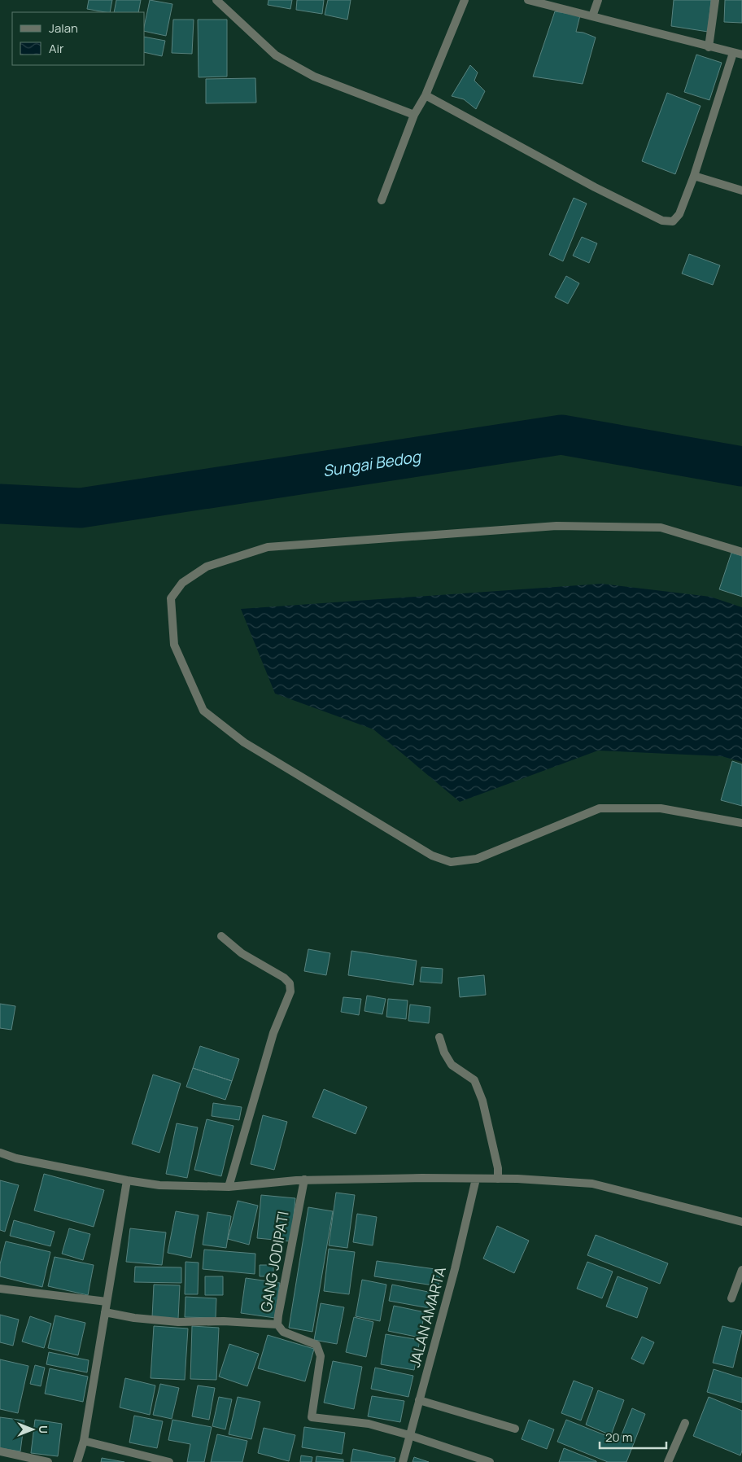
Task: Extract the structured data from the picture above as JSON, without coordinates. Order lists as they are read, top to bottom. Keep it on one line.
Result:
{"streets":{"street":["GANG JODIPATI","JALAN AMARTA"]},"crossings":[["GANG JODIPATI","JALAN AMARTA"]],"water":["Sungai Bedog"],"legend":["Jalan","Air"],"scale_bar":"20 m","north":"right"}
